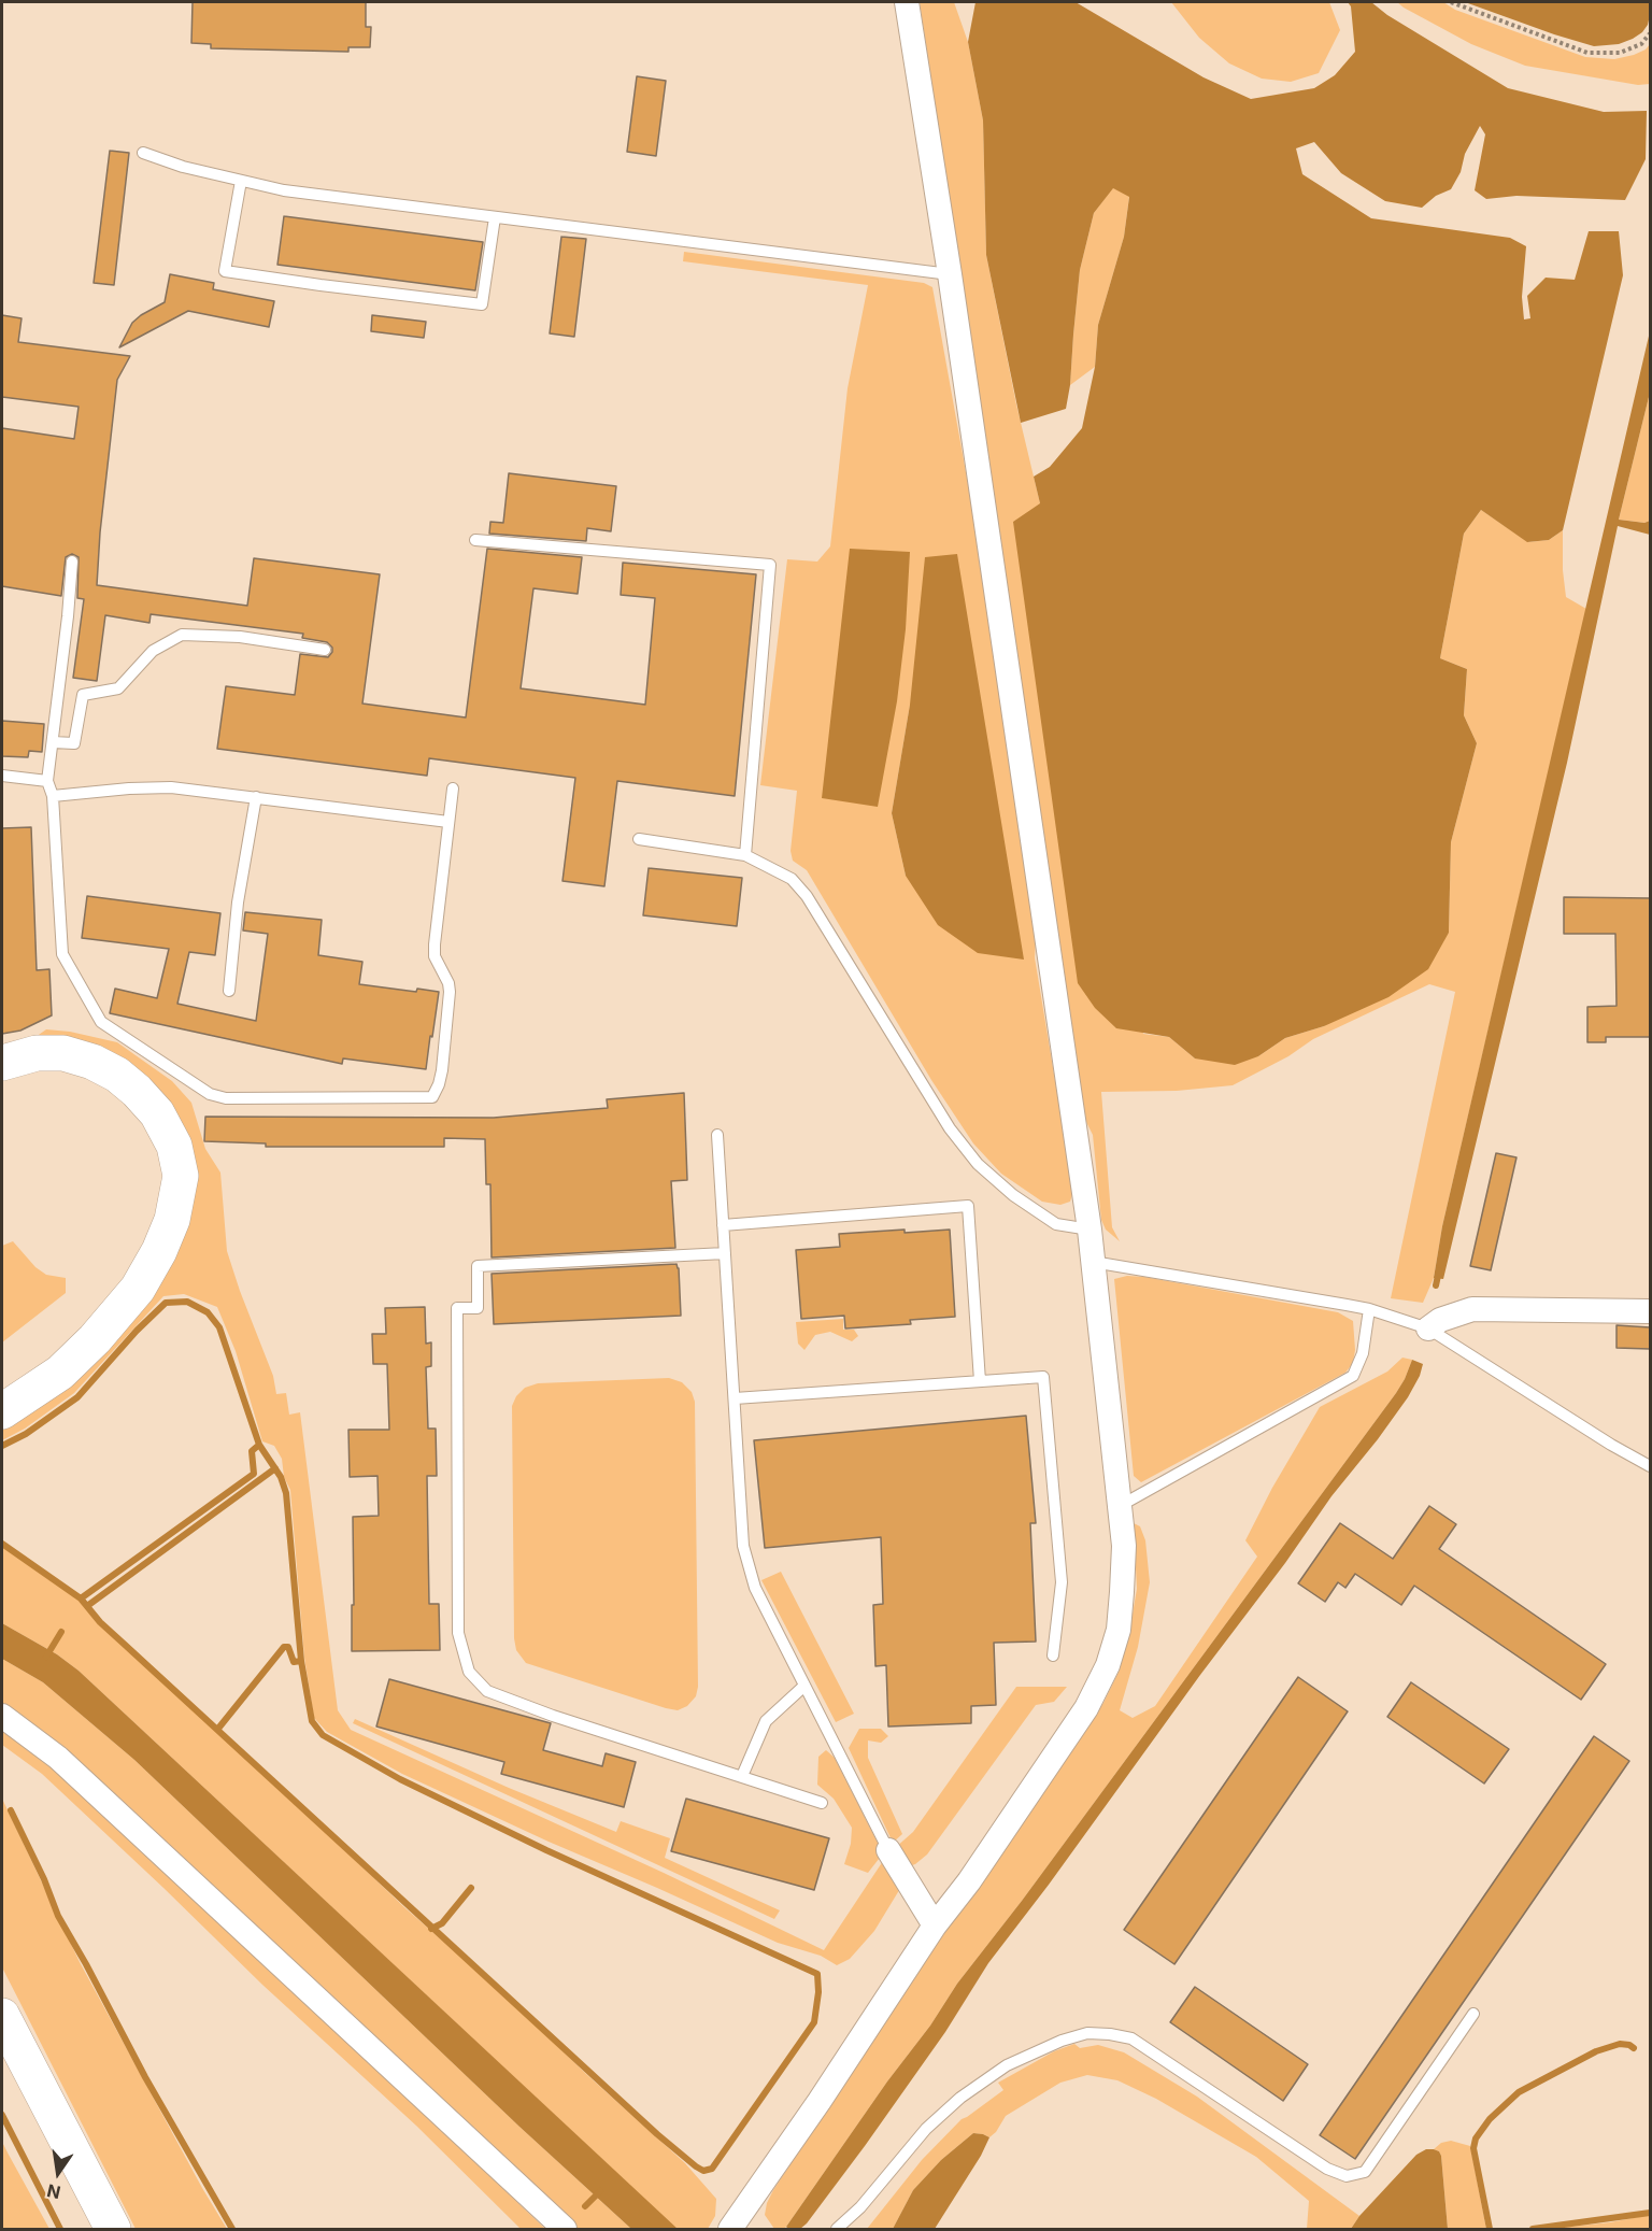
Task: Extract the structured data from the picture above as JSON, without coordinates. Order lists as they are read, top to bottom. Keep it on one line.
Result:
{"north":"bottom"}
